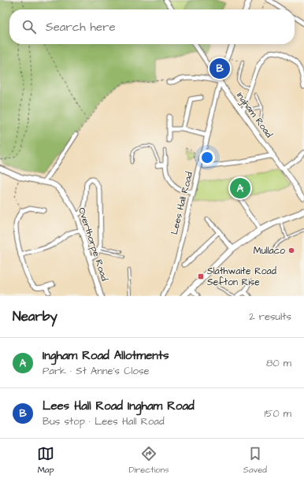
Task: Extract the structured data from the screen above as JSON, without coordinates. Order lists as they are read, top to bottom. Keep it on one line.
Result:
{"streets":{"street":["Ingham Road","Lees Hall Road","Overthorpe Road"]},"crossings":[["Ingham Road","Lees Hall Road"]],"places":{"other":["Mullaco"],"transit":["Slathwaite Road Sefton Rise"]},"page":{"search":"Search here","pins":["B","A"],"heading":["Nearby","2 results"],"list":[{"mark":"A","name":"Ingham Road Allotments","note":"Park · St Anne's Close","value":"80 m"},{"mark":"B","name":"Lees Hall Road Ingham Road","note":"Bus stop · Lees Hall Road","value":"150 m"}],"nav":["Map","Directions","Saved"]}}
